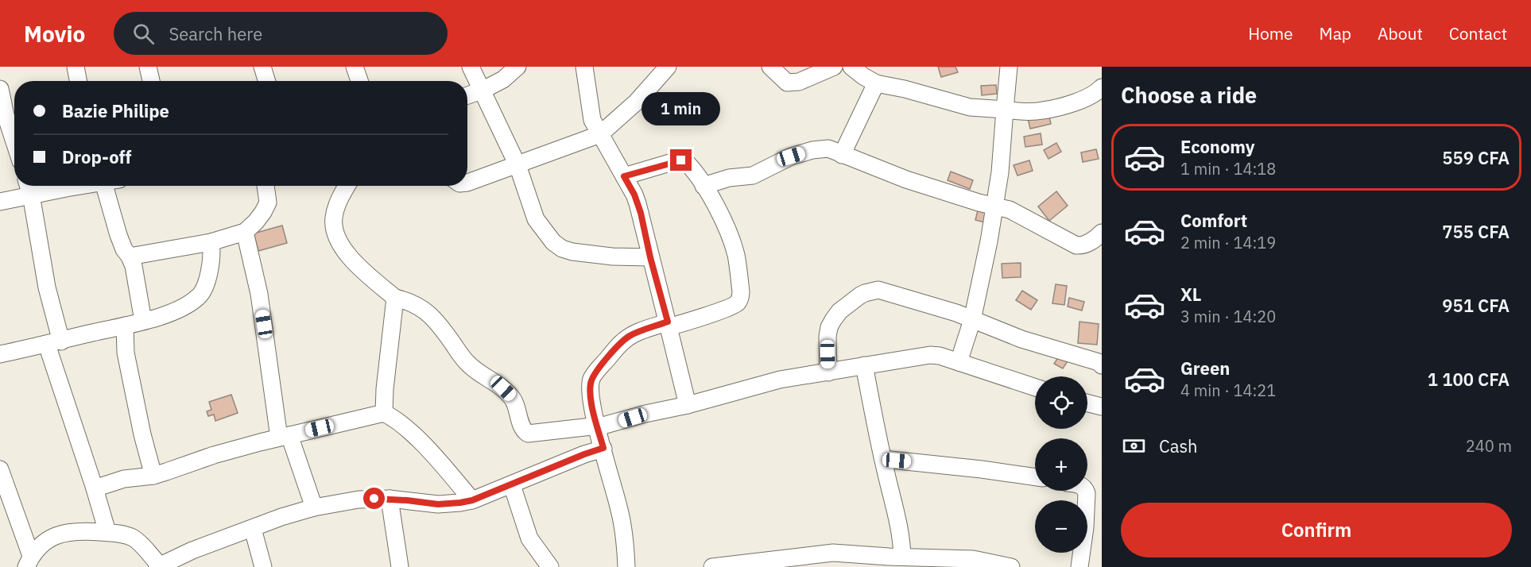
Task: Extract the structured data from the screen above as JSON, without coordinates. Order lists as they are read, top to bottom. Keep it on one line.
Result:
{"page":{"header":"Movio","search":"Search here","nav":["Home","Map","About","Contact"],"heading":"Choose a ride","banner":["Bazie Philipe","Drop-off"],"bubble":"1 min","list":[{"name":"Economy","note":"1 min · 14:18","value":"559 CFA"},{"name":"Comfort","note":"2 min · 14:19","value":"755 CFA"},{"name":"XL","note":"3 min · 14:20","value":"951 CFA"},{"name":"Green","note":"4 min · 14:21","value":"1 100 CFA"}],"map_buttons":["+","−"],"pay":["Cash","240 m"],"buttons":"Confirm"}}
